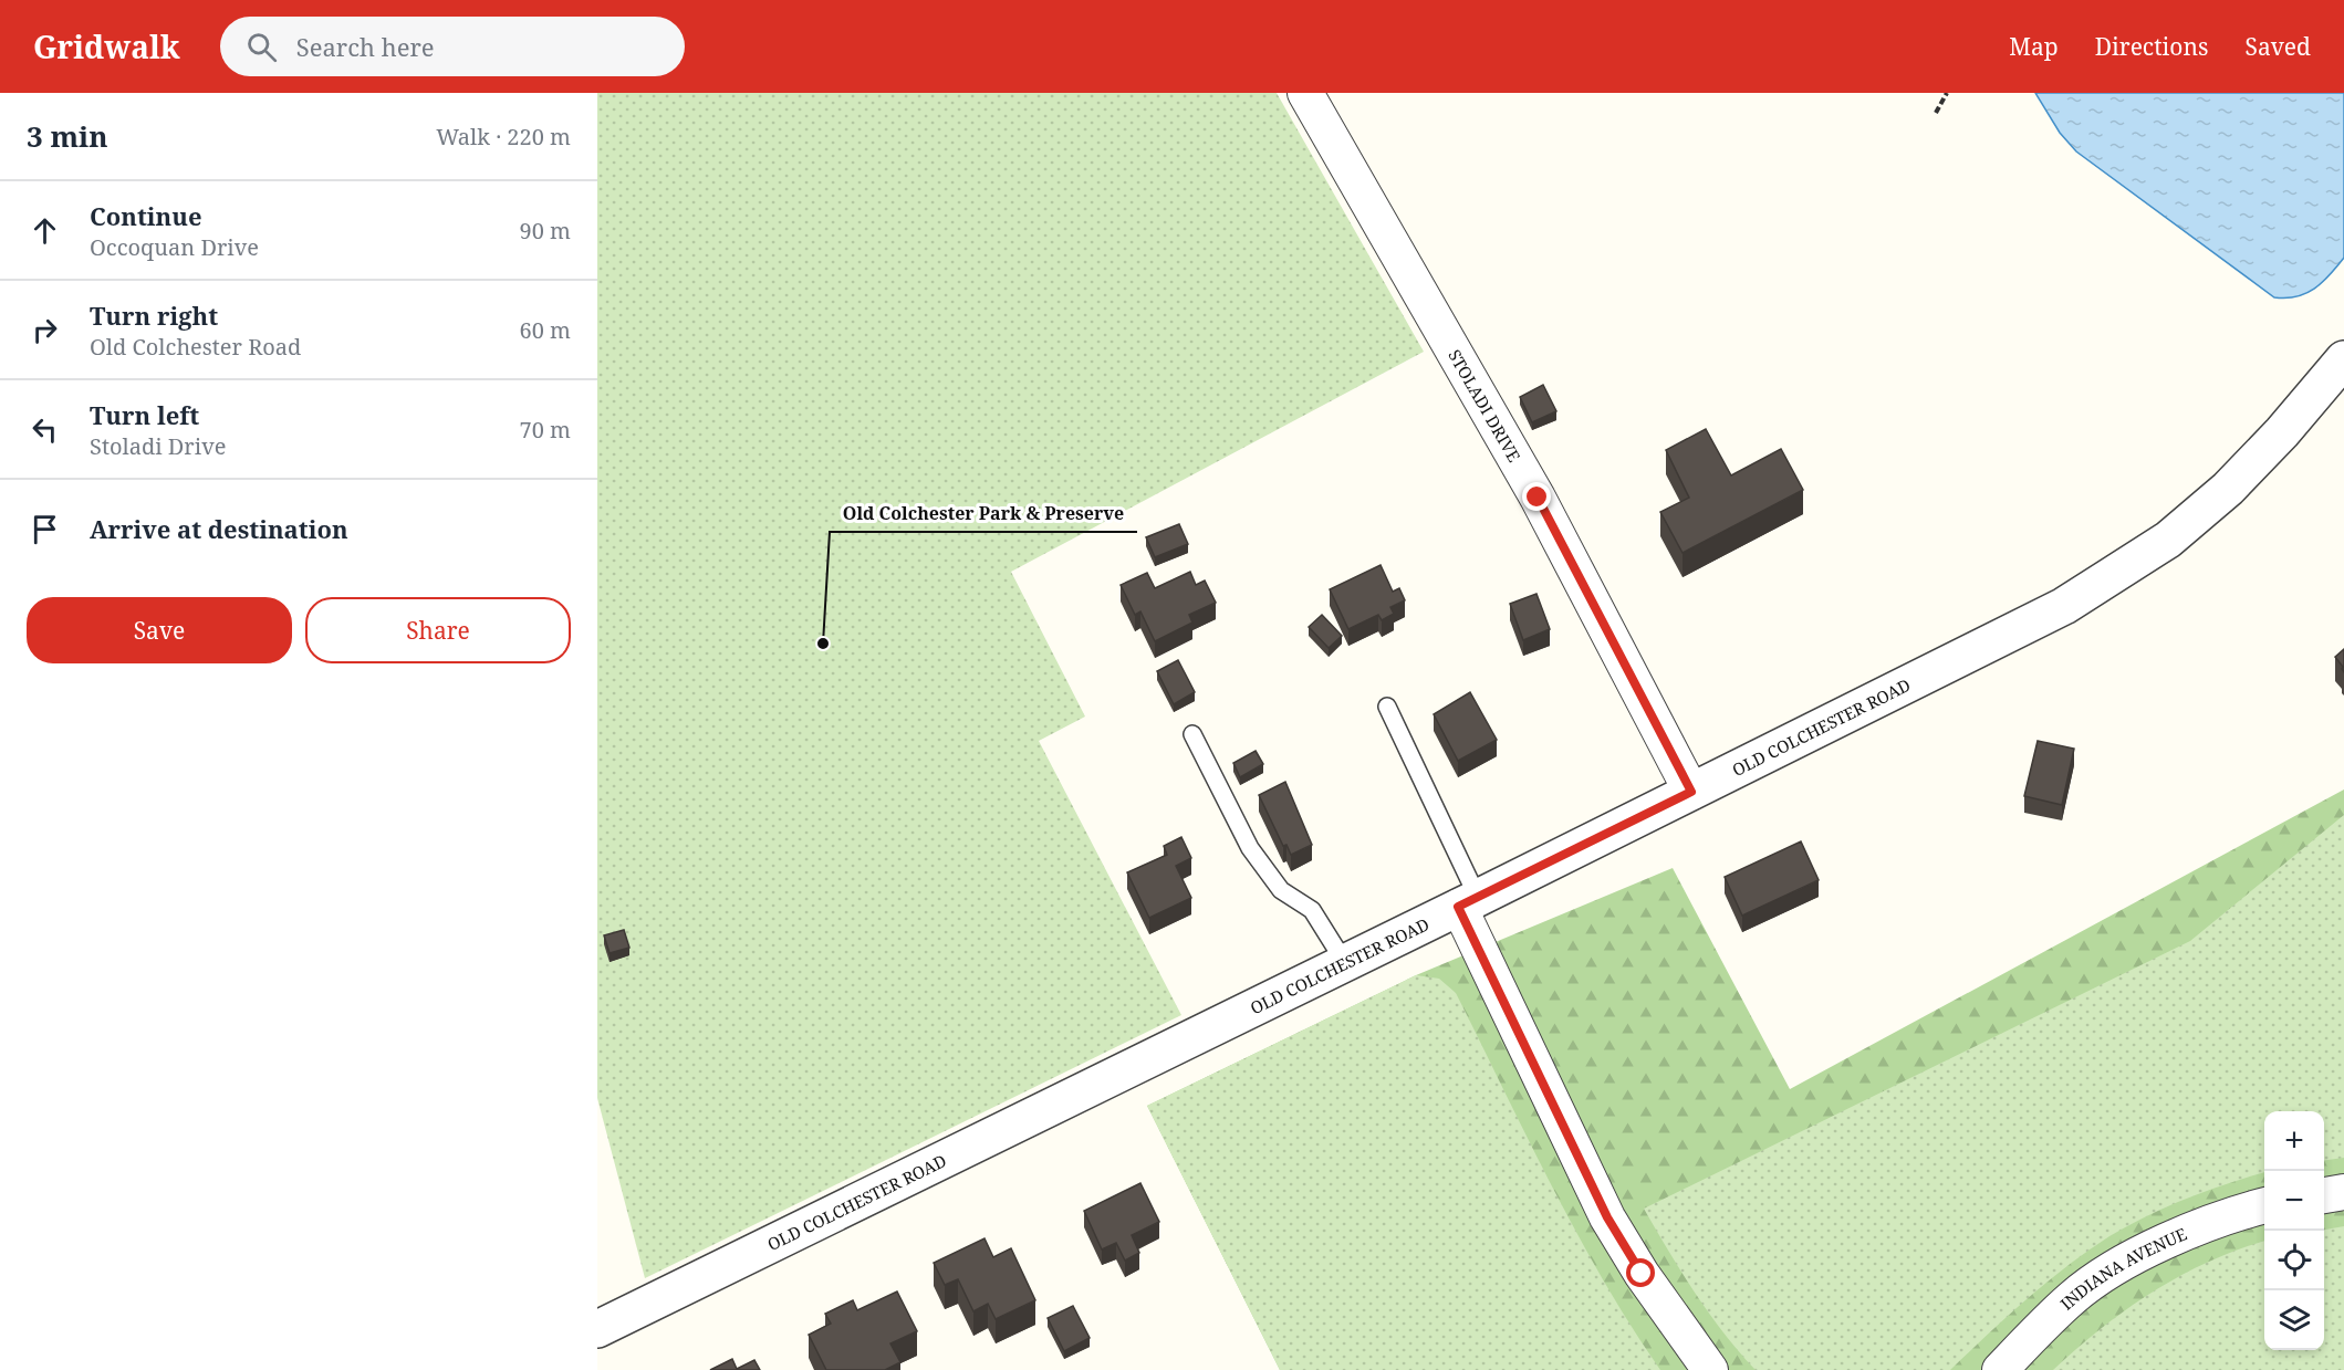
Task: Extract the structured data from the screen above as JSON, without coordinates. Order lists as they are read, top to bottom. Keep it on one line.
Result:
{"streets":{"street":["STOLADI DRIVE","OLD COLCHESTER ROAD","INDIANA AVENUE"]},"crossings":[["STOLADI DRIVE","OLD COLCHESTER ROAD"]],"places":["Old Colchester Park & Preserve"],"page":{"header":"Gridwalk","search":"Search here","nav":["Map","Directions","Saved"],"heading":["3 min","Walk · 220 m"],"list":[["Continue","Occoquan Drive","90 m"],["Turn right","Old Colchester Road","60 m"],["Turn left","Stoladi Drive","70 m"],"Arrive at destination"],"buttons":["Save","Share"],"map_buttons":["+","−"]}}
